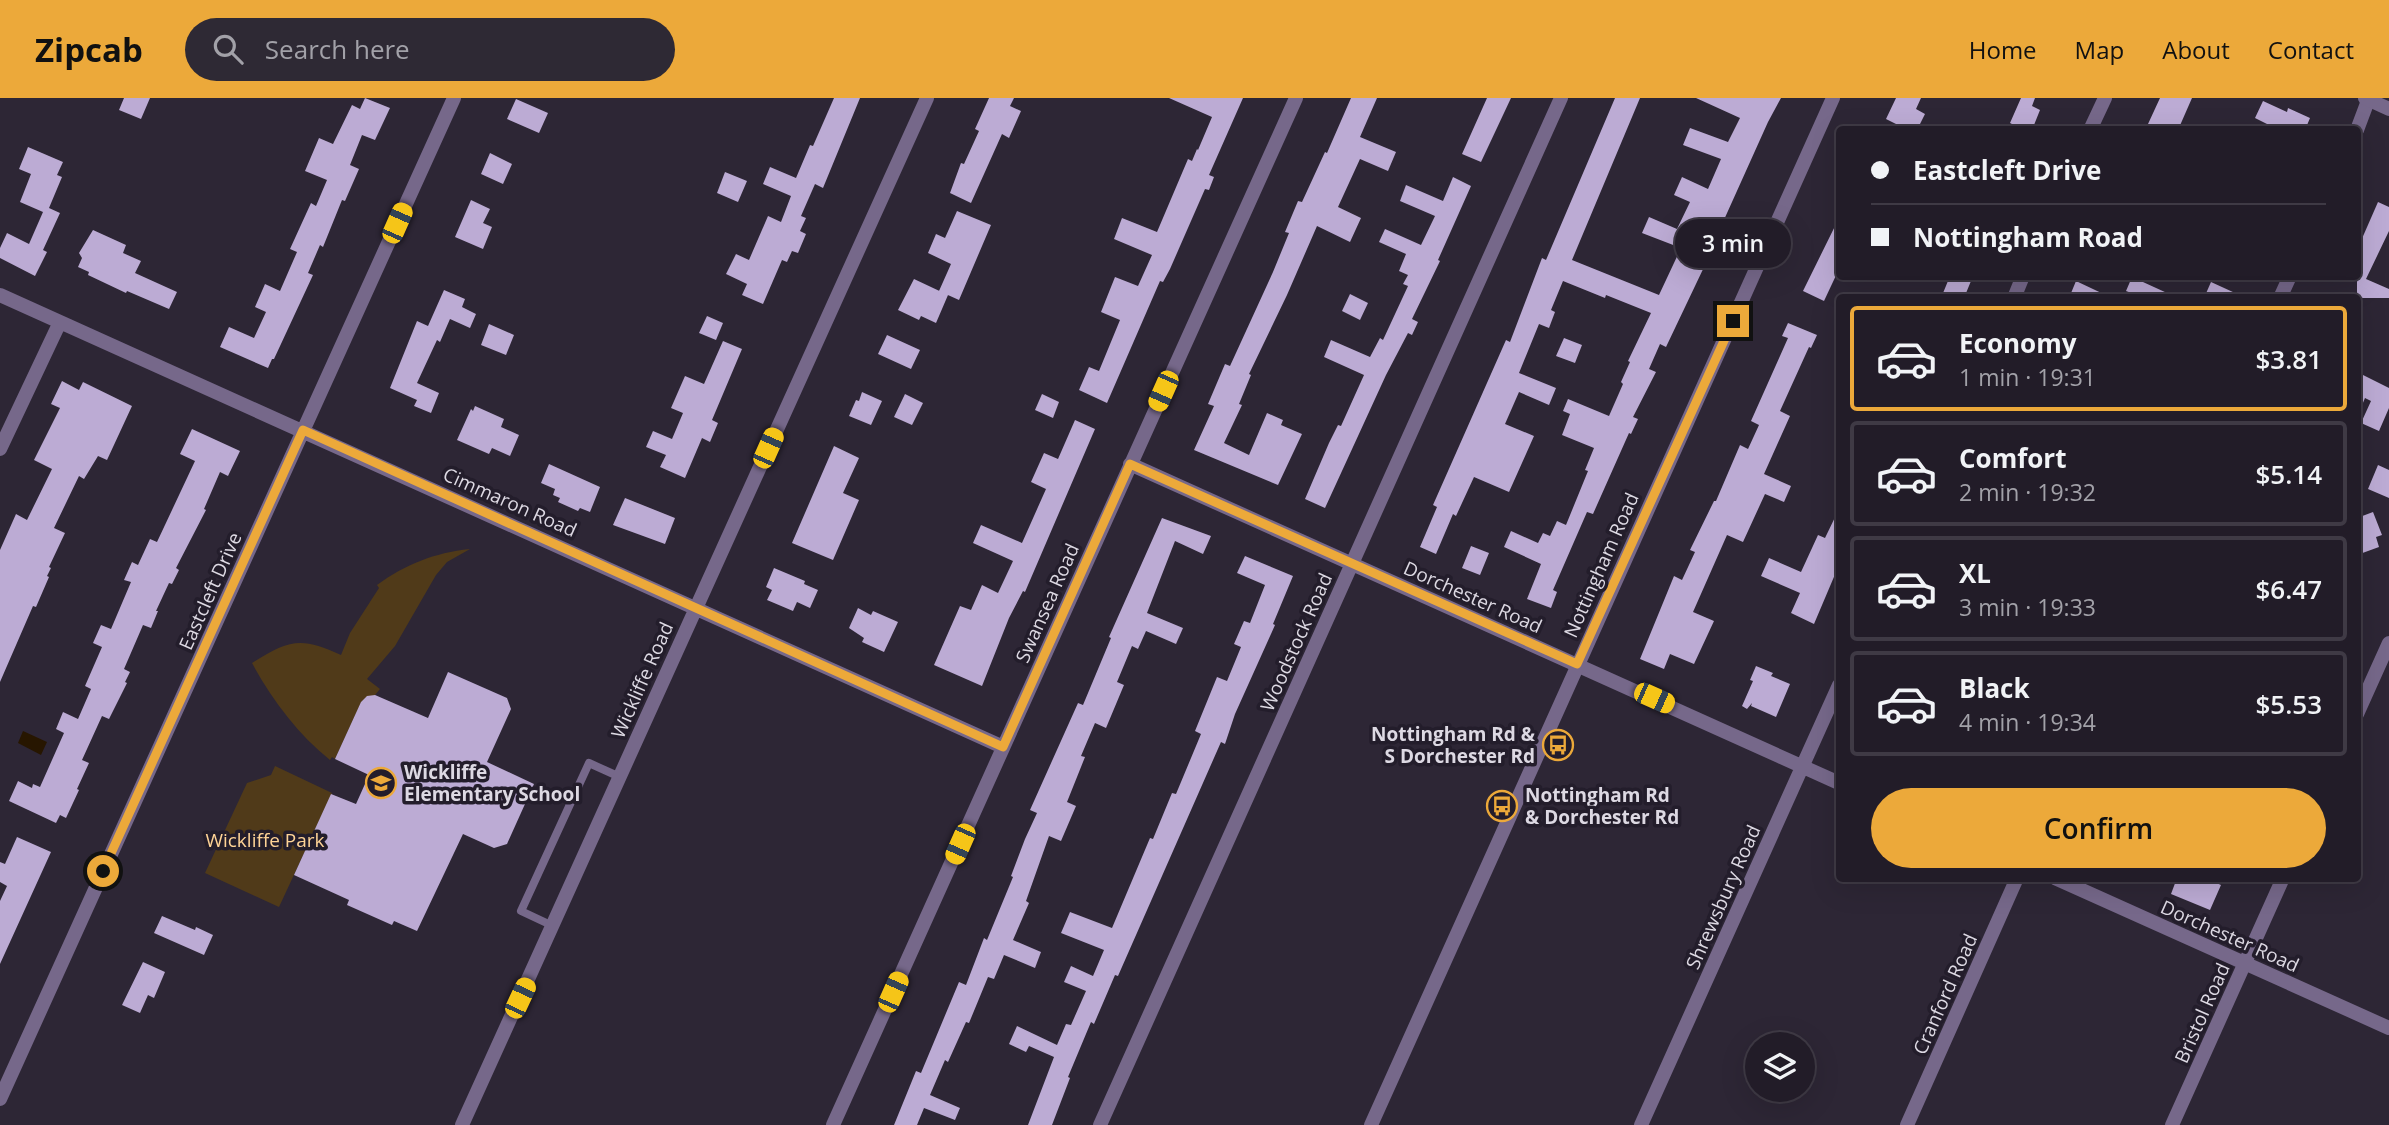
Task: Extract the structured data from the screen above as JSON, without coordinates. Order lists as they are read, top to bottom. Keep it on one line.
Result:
{"streets":{"street":["Cimmaron Road","Nottingham Road","Eastcleft Drive","Dorchester Road","Swansea Road","Woodstock Road","Wickliffe Road","Shrewsbury Road","Cranford Road","Bristol Road"]},"crossings":[["Cimmaron Road","Eastcleft Drive"],["Cimmaron Road","Swansea Road"],["Cimmaron Road","Wickliffe Road"],["Nottingham Road","Dorchester Road"],["Dorchester Road","Swansea Road"],["Dorchester Road","Woodstock Road"],["Dorchester Road","Shrewsbury Road"],["Dorchester Road","Bristol Road"]],"parks":["Wickliffe Park"],"places":{"bus stop":["Nottingham Rd & S Dorchester Rd","Nottingham Rd & Dorchester Rd"],"school or university":["Wickliffe Elementary School"]},"page":{"header":"Zipcab","search":"Search here","nav":["Home","Map","About","Contact"],"banner":["Eastcleft Drive","Nottingham Road"],"bubble":"3 min","list":[{"name":"Economy","note":"1 min · 19:31","value":"$3.81"},{"name":"Comfort","note":"2 min · 19:32","value":"$5.14"},{"name":"XL","note":"3 min · 19:33","value":"$6.47"},{"name":"Black","note":"4 min · 19:34","value":"$5.53"}],"buttons":"Confirm"}}
